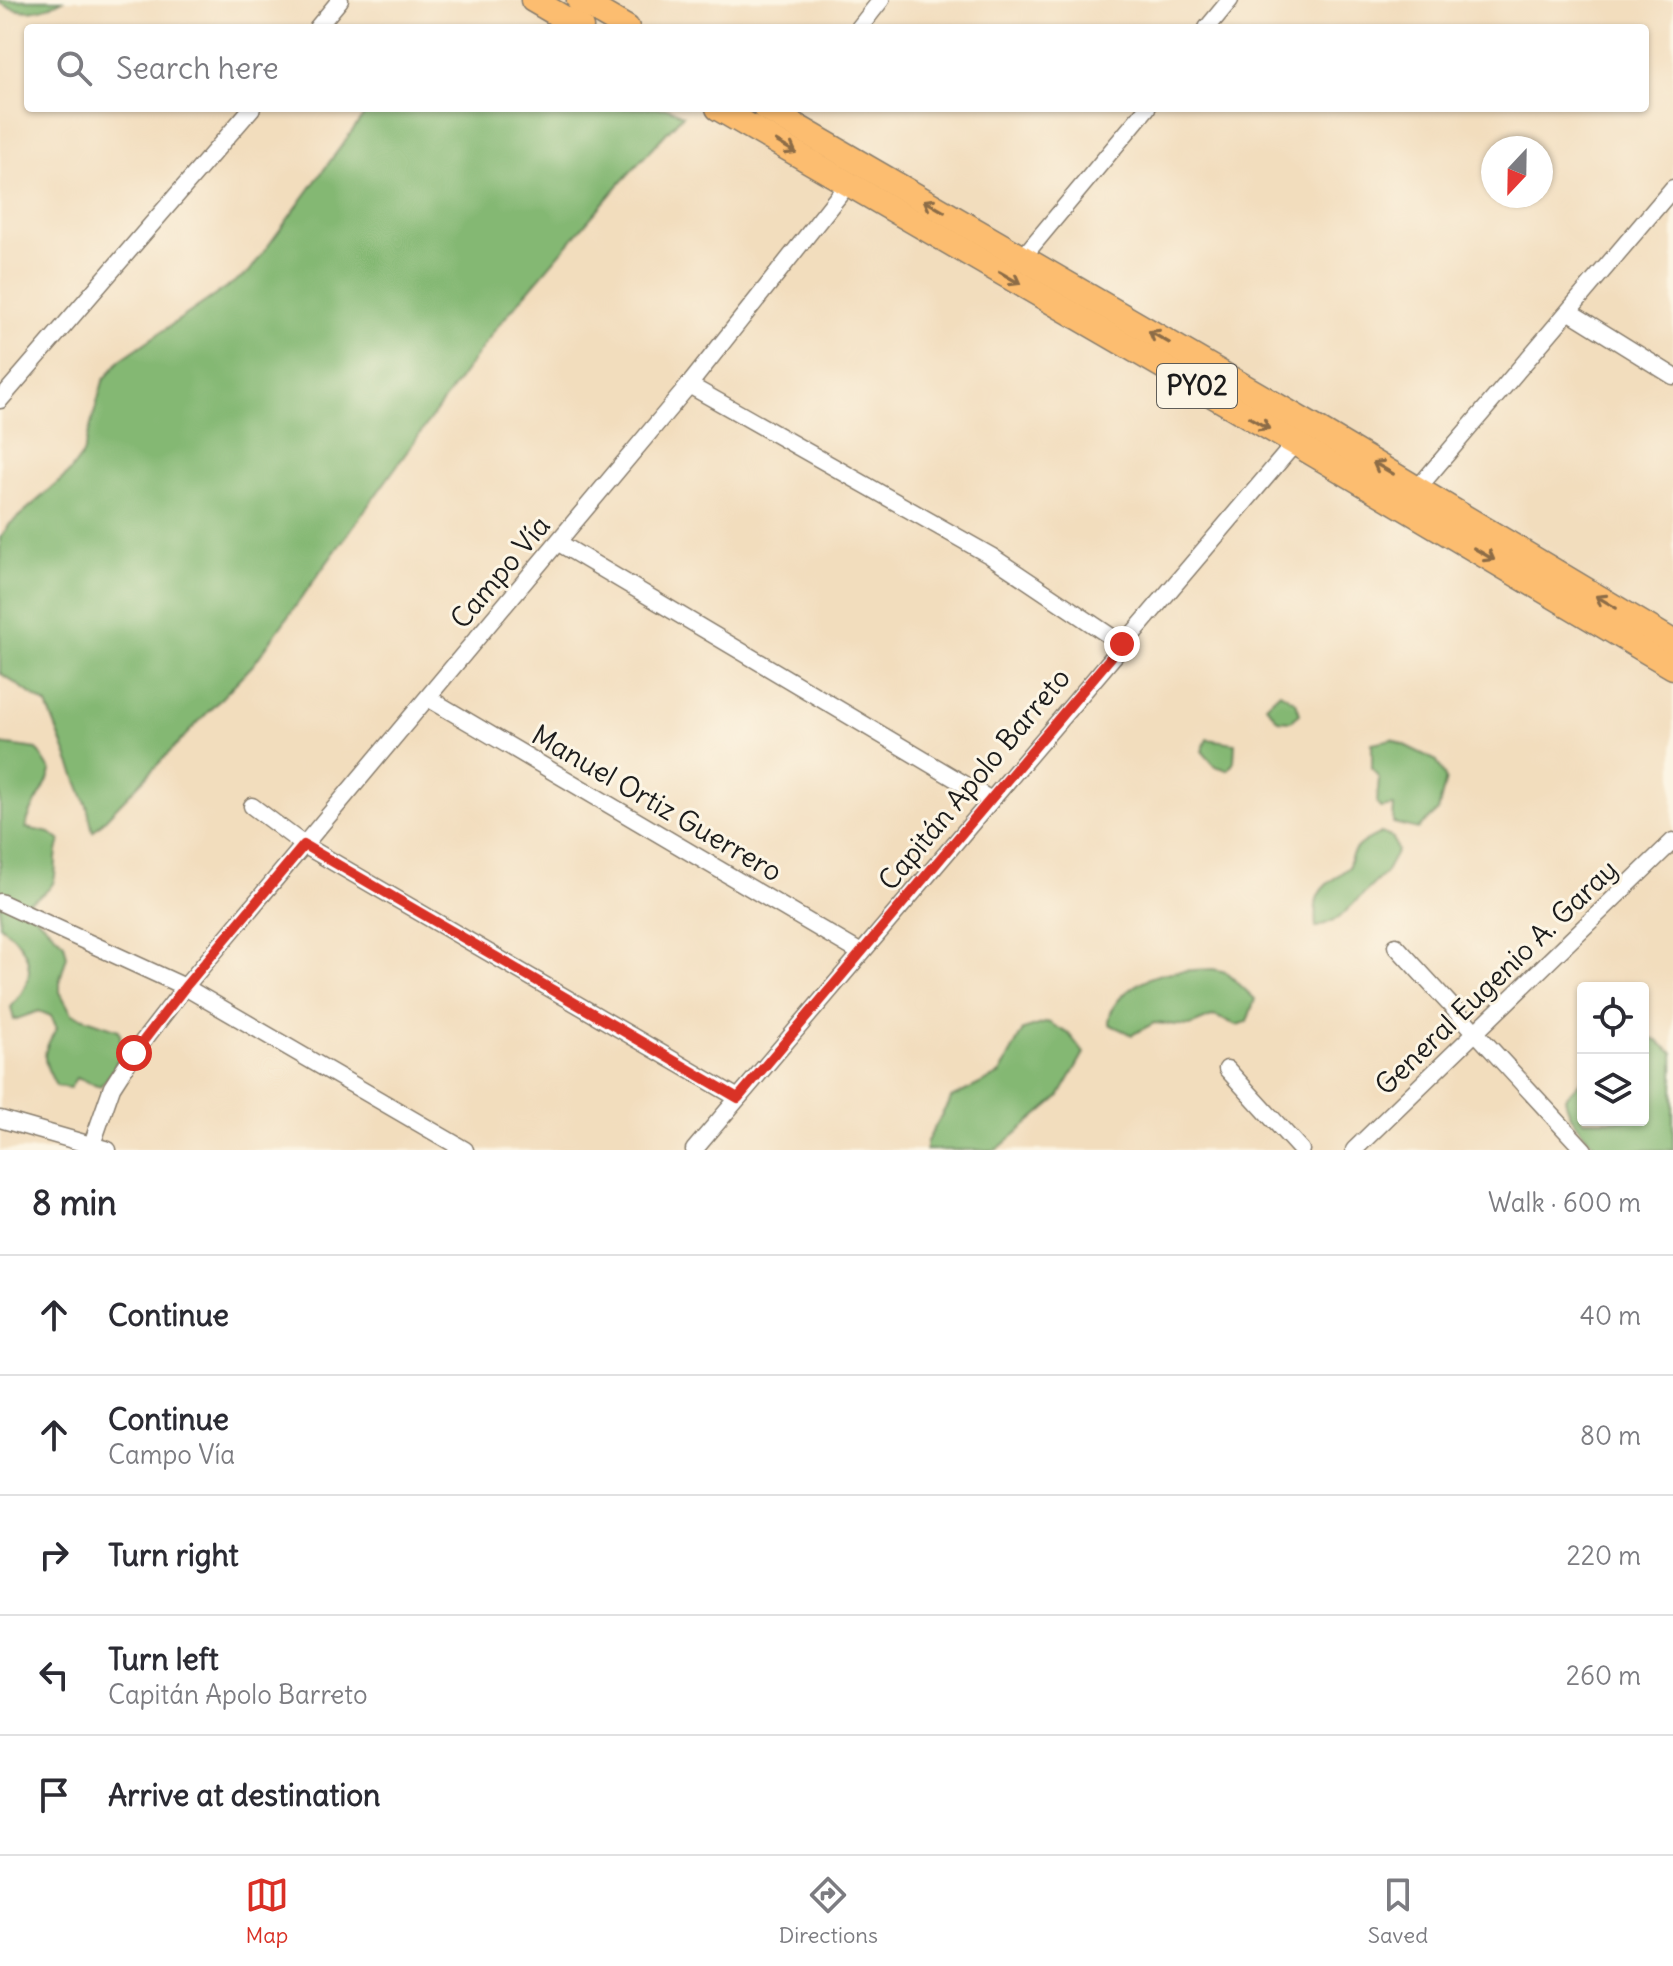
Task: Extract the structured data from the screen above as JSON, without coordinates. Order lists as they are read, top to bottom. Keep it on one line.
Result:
{"streets":{"highway":["PY02"],"street":["Campo Vía","Capitán Apolo Barreto","Manuel Ortiz Guerrero","General Eugenio A. Garay"]},"crossings":[["PY02","Campo Vía"],["PY02","Capitán Apolo Barreto"],["Campo Vía","Manuel Ortiz Guerrero"],["Capitán Apolo Barreto","Manuel Ortiz Guerrero"]],"north":"bottom","page":{"search":"Search here","heading":["8 min","Walk · 600 m"],"list":[["Continue","40 m"],["Continue","Campo Vía","80 m"],["Turn right","220 m"],["Turn left","Capitán Apolo Barreto","260 m"],"Arrive at destination"],"nav":["Map","Directions","Saved"]}}
